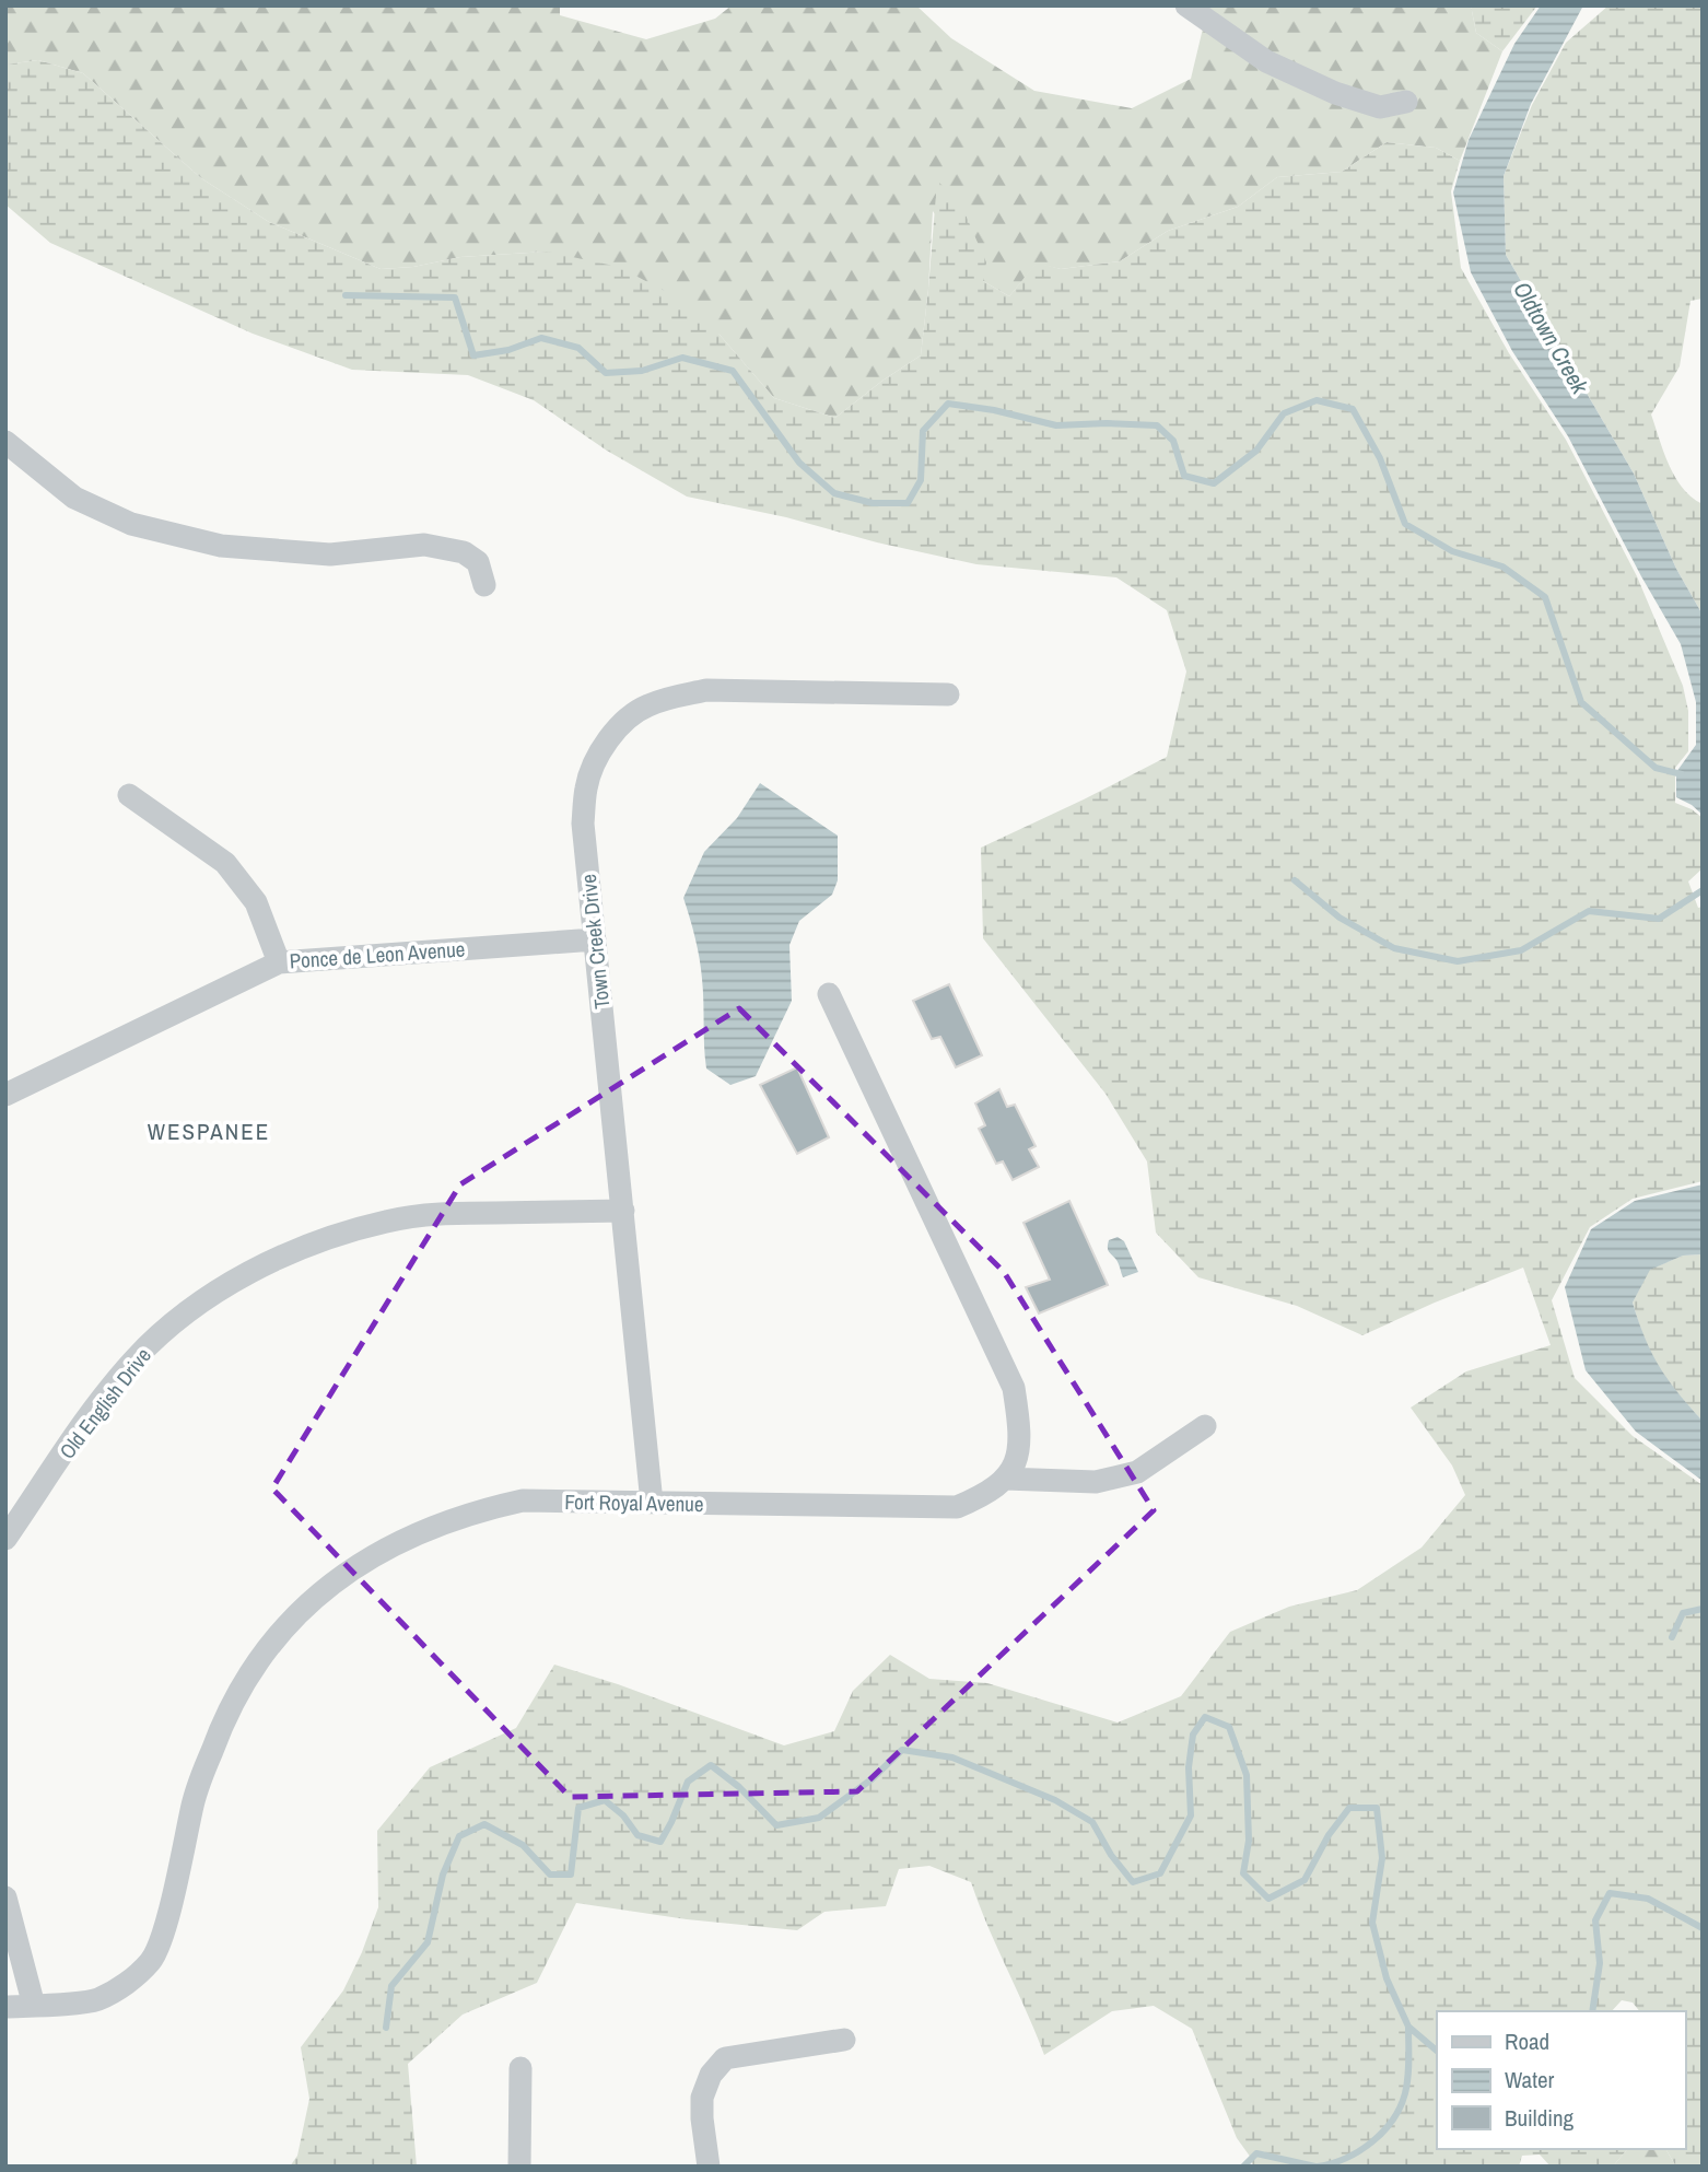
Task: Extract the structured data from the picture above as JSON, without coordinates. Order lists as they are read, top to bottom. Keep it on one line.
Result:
{"streets":{"street":["Town Creek Drive","Ponce de Leon Avenue","Old English Drive","Fort Royal Avenue"]},"crossings":[["Town Creek Drive","Ponce de Leon Avenue"],["Town Creek Drive","Old English Drive"],["Town Creek Drive","Fort Royal Avenue"]],"districts":["WESPANEE"],"water":["Oldtown Creek"],"legend":["Road","Water","Building"]}
